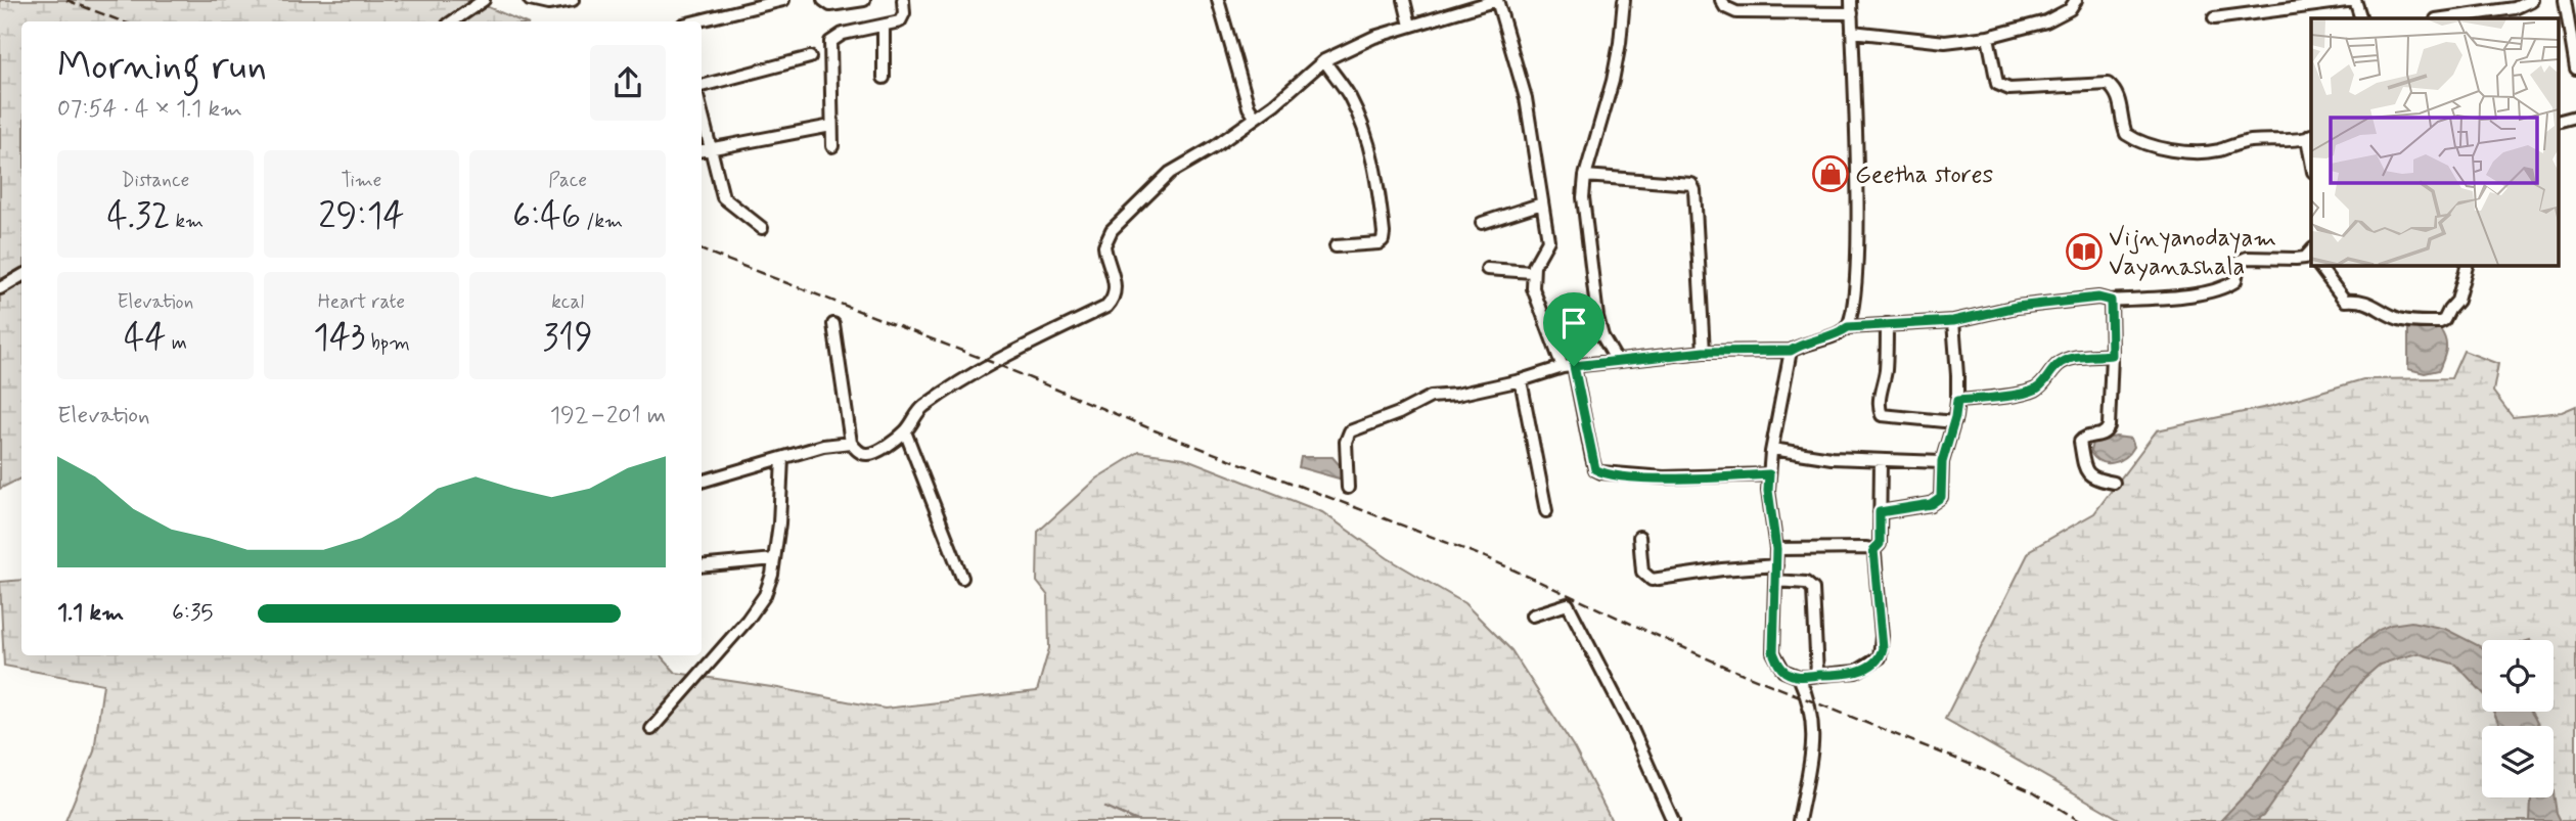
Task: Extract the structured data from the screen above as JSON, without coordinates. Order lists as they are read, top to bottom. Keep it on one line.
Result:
{"places":{"shop":["Geetha stores"],"library":["Vijnyanodayam Vayanashala"]},"page":{"heading":["Morning run","07:54 · 4 × 1.1 km"],"stats":[["Distance","4.32 km"],["Time","29:14"],["Pace","6:46 /km"],["Elevation","44 m"],["Heart rate","143 bpm"],["kcal","319"]],"chart":["Elevation","192–201 m"],"list":[{"name":"1.1 km","note":"6:35"}]}}
